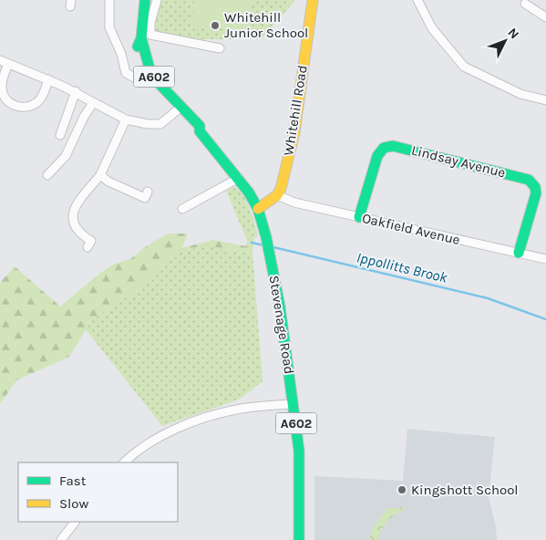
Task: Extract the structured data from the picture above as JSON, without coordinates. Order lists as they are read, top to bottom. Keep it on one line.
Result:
{"streets":{"main road":["A602","Whitehill Road","Lindsay Avenue","Stevenage Road"],"street":["Oakfield Avenue"]},"crossings":[["Whitehill Road","Oakfield Avenue"],["Lindsay Avenue","Oakfield Avenue"]],"water":["Ippollitts Brook"],"places":["Whitehill Junior School","Kingshott School"],"legend":["Fast","Slow"],"north":"top right"}
